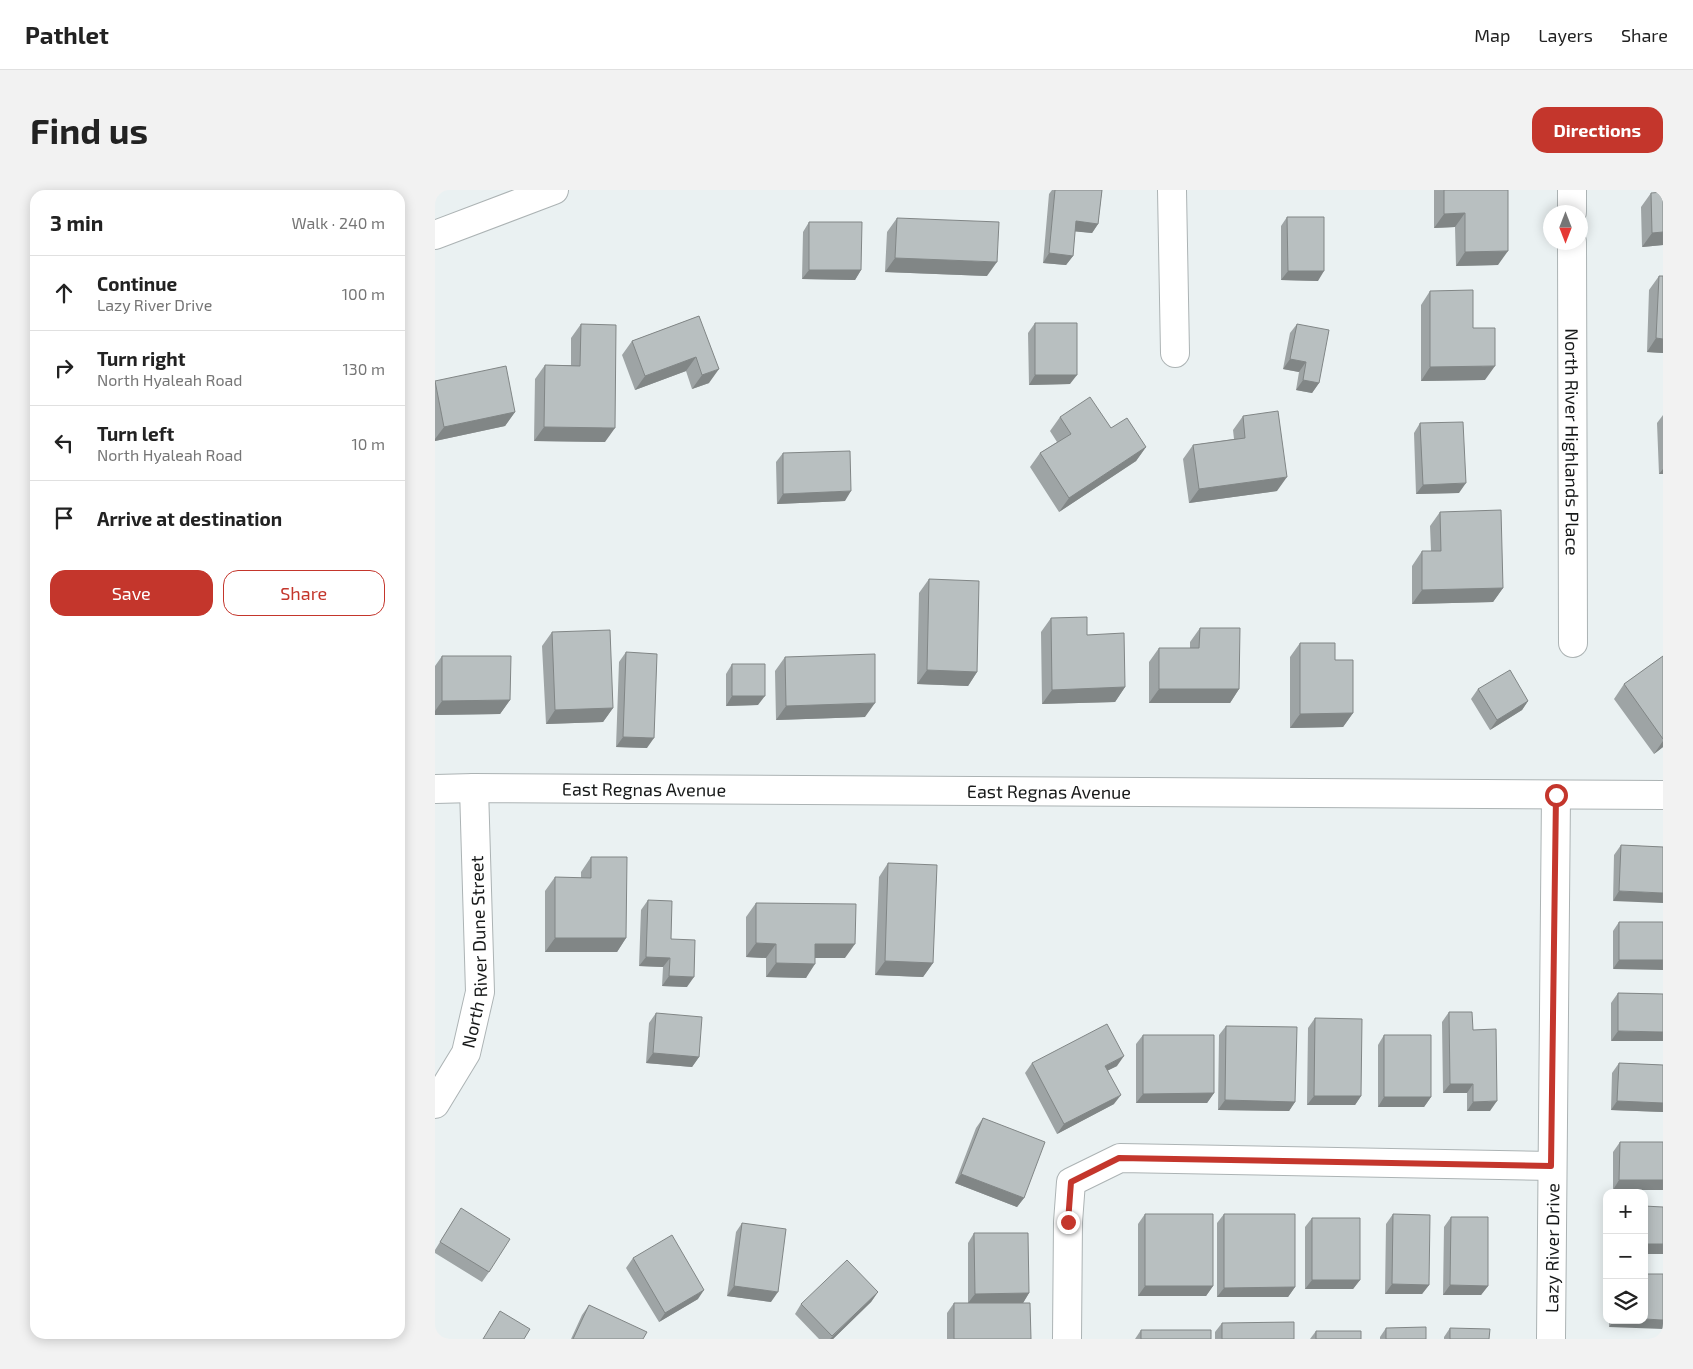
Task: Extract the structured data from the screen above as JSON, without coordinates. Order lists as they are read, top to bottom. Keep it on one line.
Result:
{"streets":{"street":["North River Highlands Place","East Regnas Avenue","North River Dune Street","Lazy River Drive"]},"crossings":[["East Regnas Avenue","North River Dune Street"],["East Regnas Avenue","Lazy River Drive"]],"north":"bottom","page":{"header":"Pathlet","nav":["Map","Layers","Share"],"buttons":["Directions",["Save","Share"]],"title":"Find us","heading":["3 min","Walk · 240 m"],"list":[["Continue","Lazy River Drive","100 m"],["Turn right","North Hyaleah Road","130 m"],["Turn left","North Hyaleah Road","10 m"],"Arrive at destination"],"map_buttons":["+","−"]}}
